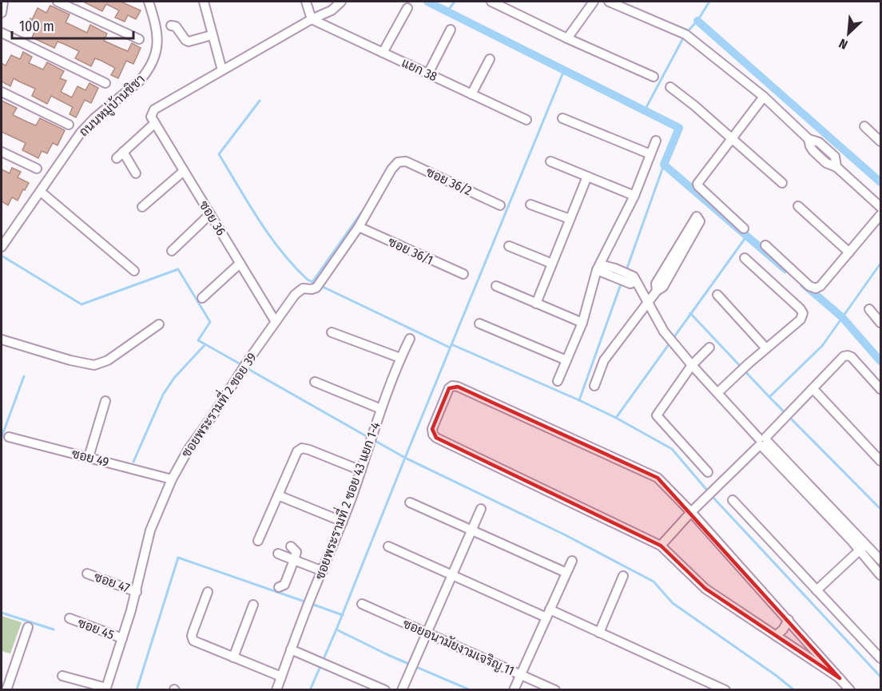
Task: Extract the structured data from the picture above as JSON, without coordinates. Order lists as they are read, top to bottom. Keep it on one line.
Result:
{"streets":{"street":["แยก 38","ถนนหมู่บ้านชิชา","ซอย 36/2","ซอย 36","ซอย 36/1","ซอยพระรามที่ 2 ซอย 39","ซอย 49","ซอยพระรามที่ 2 ซอย 43 แยก 1-4","ซอย 47","ซอย 45","ซอยอนามัยงามเจริญ 11"]},"crossings":[["ซอย 36/2","ซอยพระรามที่ 2 ซอย 39"],["ซอย 36","ซอยพระรามที่ 2 ซอย 39"],["ซอย 36/1","ซอยพระรามที่ 2 ซอย 39"],["ซอยพระรามที่ 2 ซอย 39","ซอย 49"],["ซอยพระรามที่ 2 ซอย 39","ซอย 47"],["ซอยพระรามที่ 2 ซอย 39","ซอย 45"]],"scale_bar":"100 m","north":"bottom left"}
